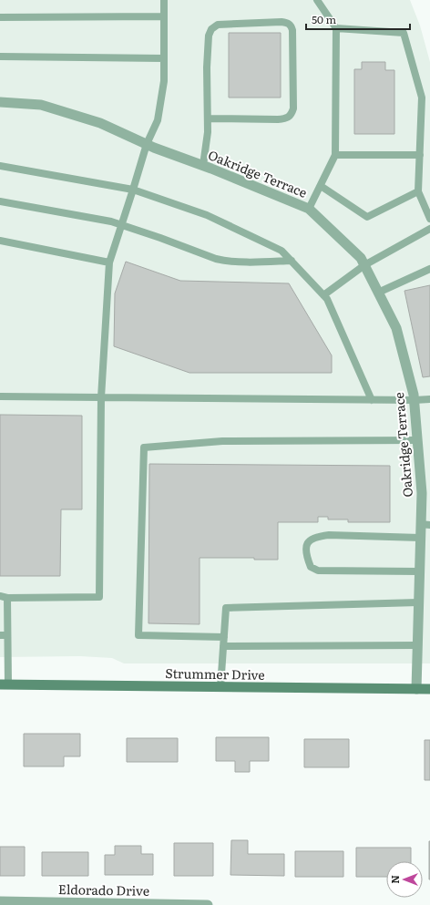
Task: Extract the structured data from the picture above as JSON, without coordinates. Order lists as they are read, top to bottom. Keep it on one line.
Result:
{"streets":{"main road":["Strummer Drive"],"street":["Oakridge Terrace","Eldorado Drive"]},"crossings":[["Oakridge Terrace","Strummer Drive"]],"scale_bar":"50 m","north":"left"}
